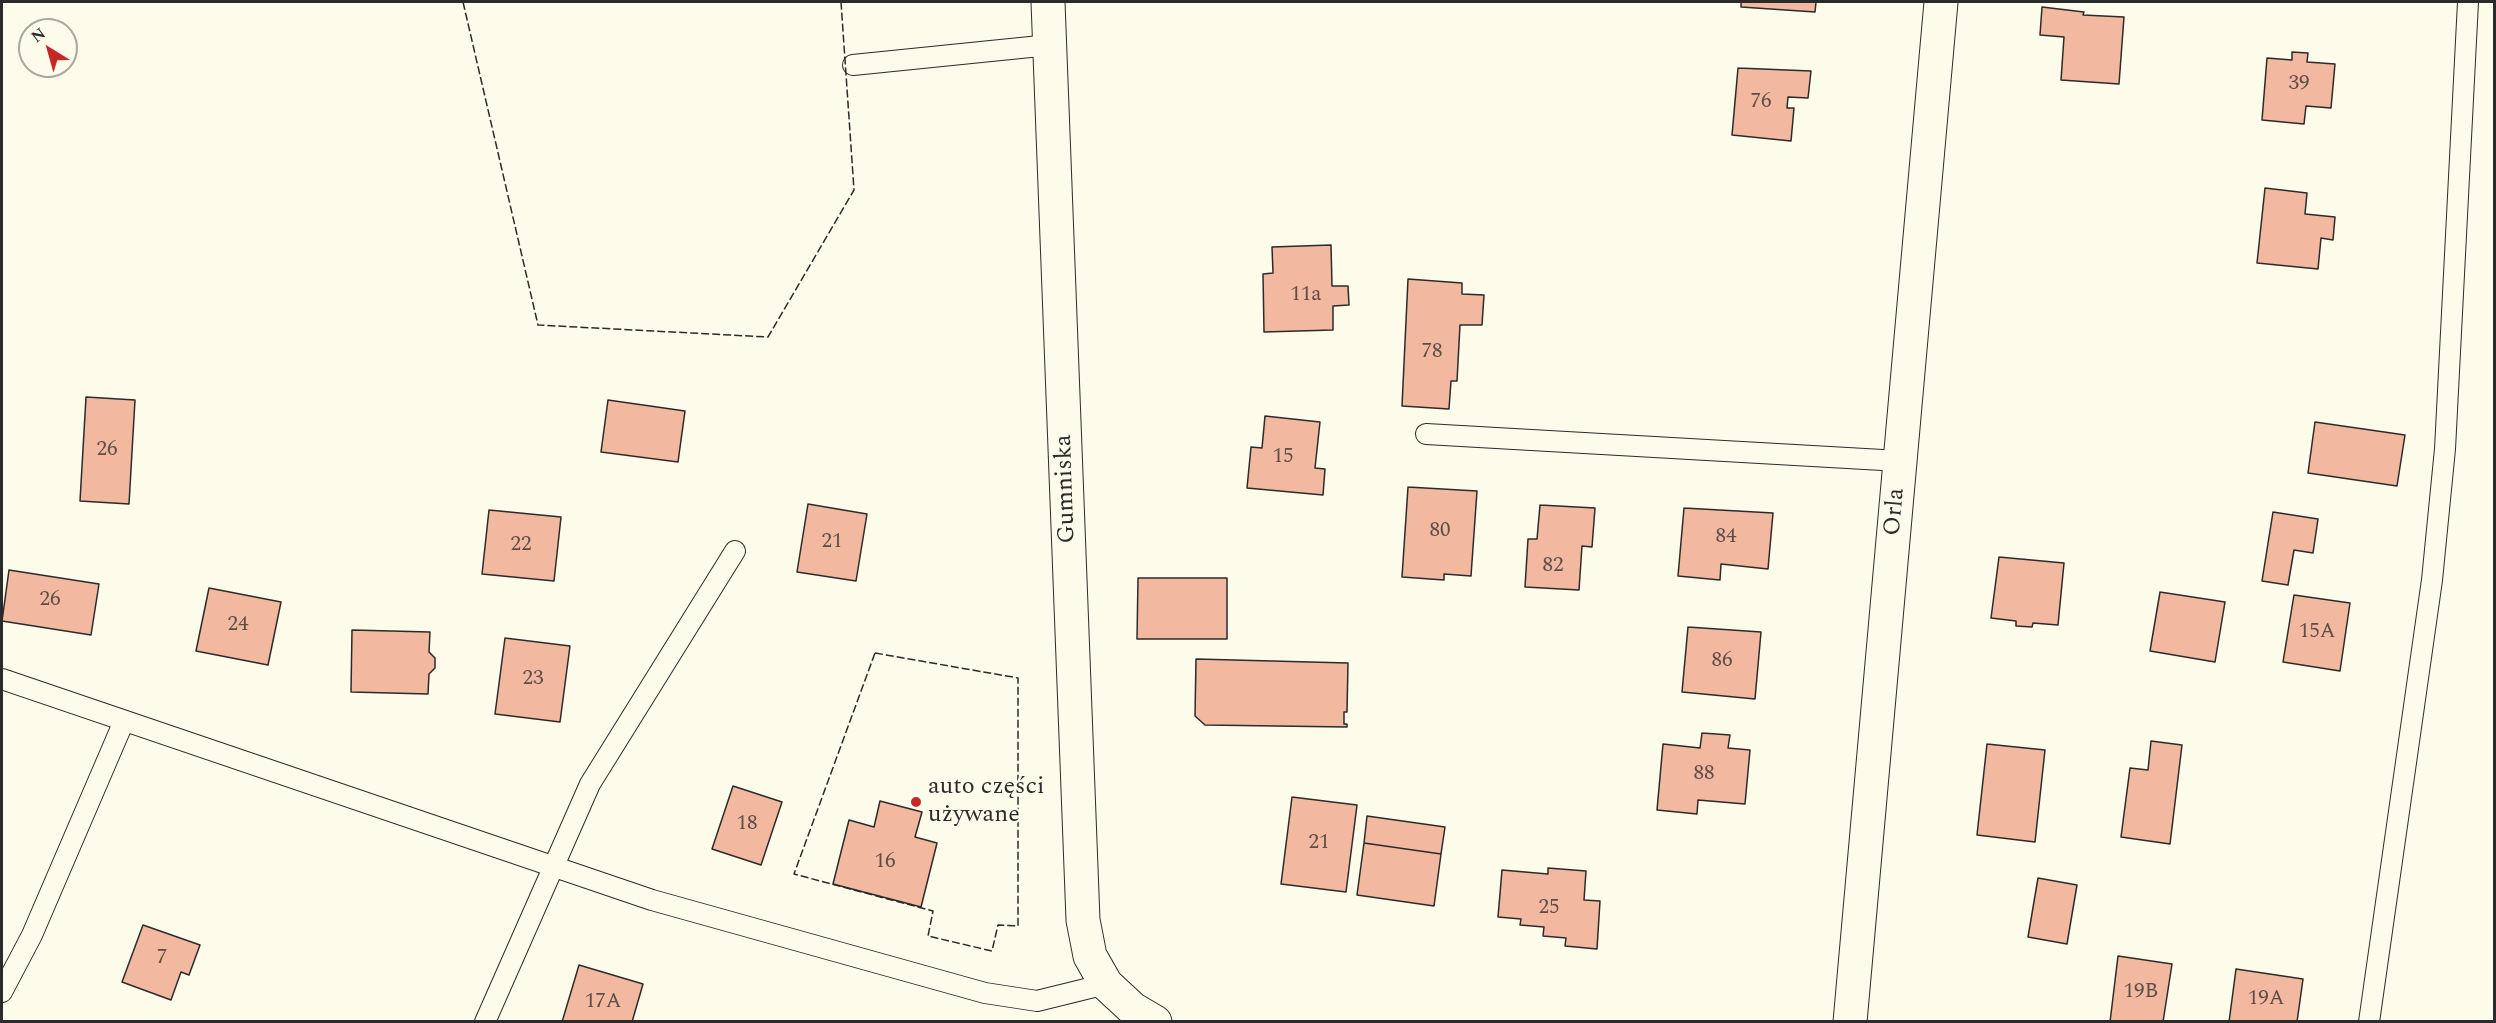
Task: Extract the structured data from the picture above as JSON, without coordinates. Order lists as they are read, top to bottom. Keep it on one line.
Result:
{"streets":{"street":["Gumniska","Orla"]},"places":["auto części używane"],"house_numbers":["39","76","11a","78","26","15","80","84","21","22","82","26","24","15A","86","23","88","18","21","16","25","7","19B","19A","17A"],"north":"top left"}
